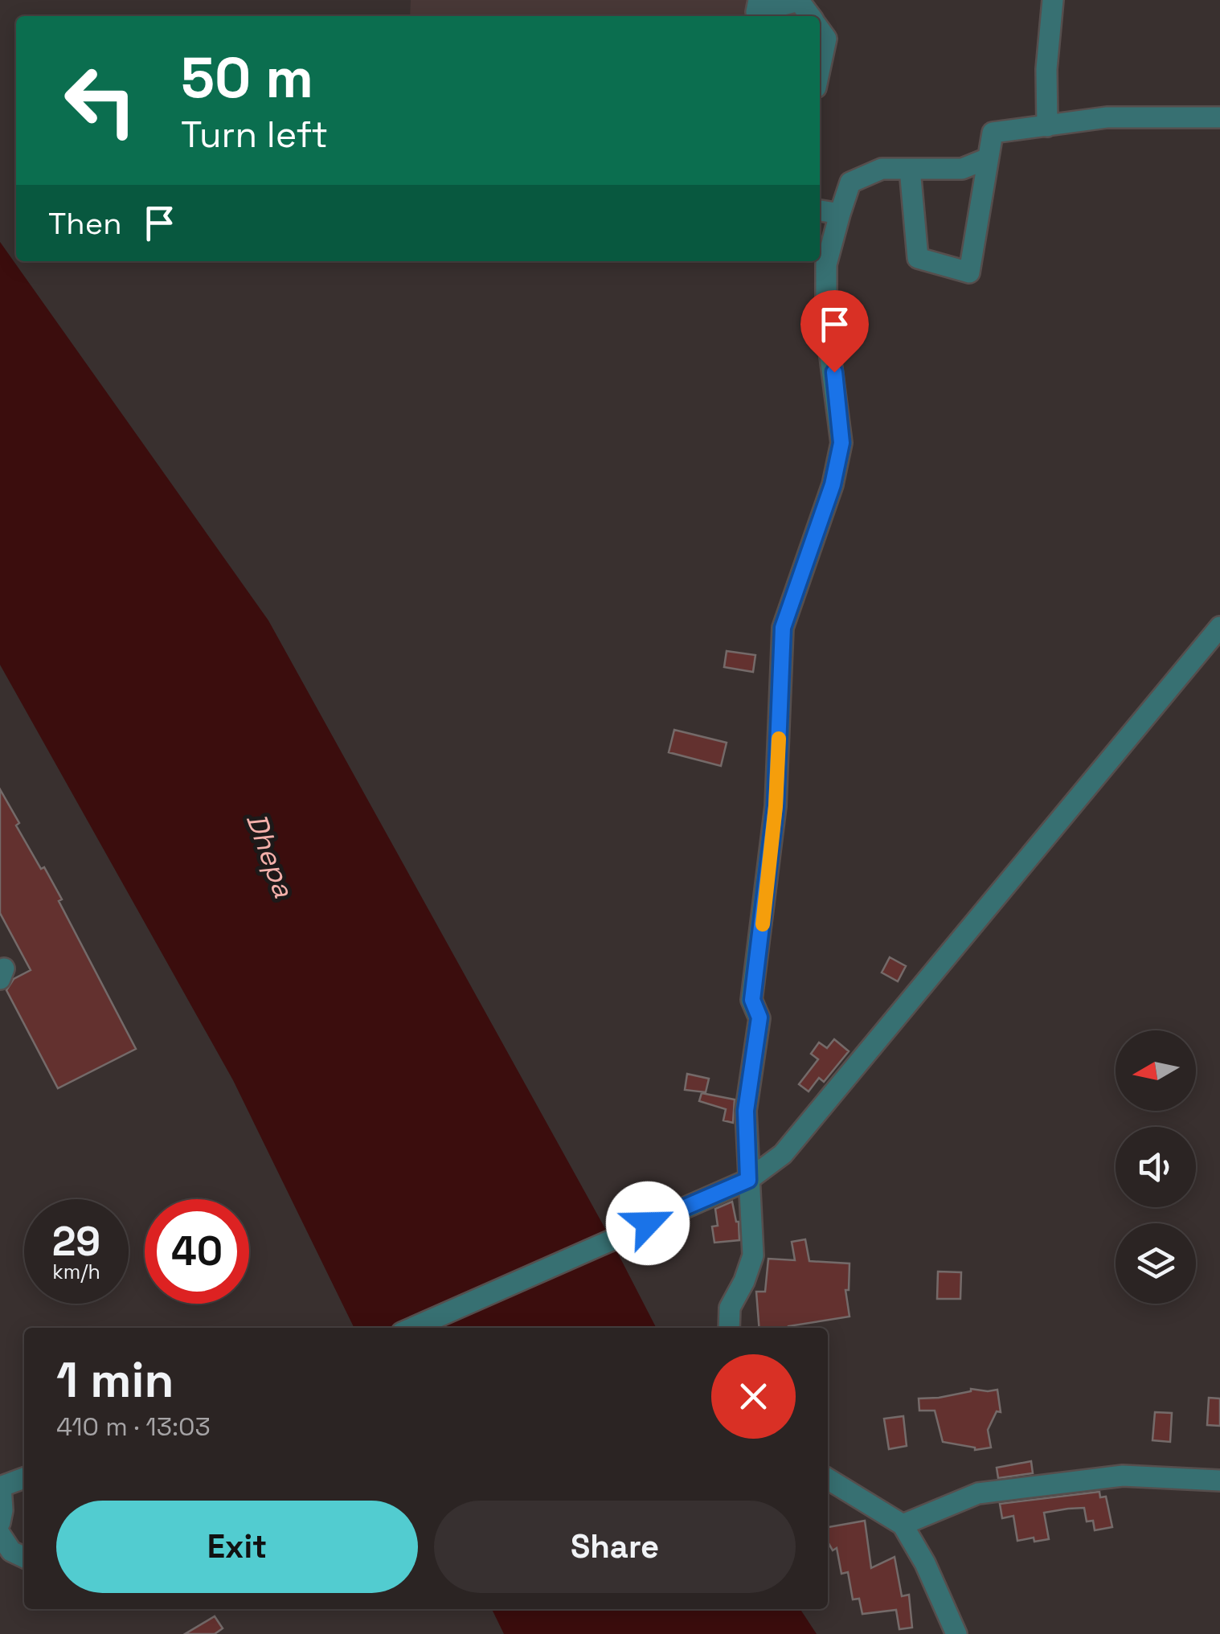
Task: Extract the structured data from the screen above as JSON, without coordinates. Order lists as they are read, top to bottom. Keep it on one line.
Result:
{"water":["Dhepa"],"north":"left","page":{"turn":["50 m","Turn left"],"then":"Then","speed":"29 km/h","limit":"40","heading":["1 min","410 m · 13:03"],"buttons":["Exit","Share"]}}
